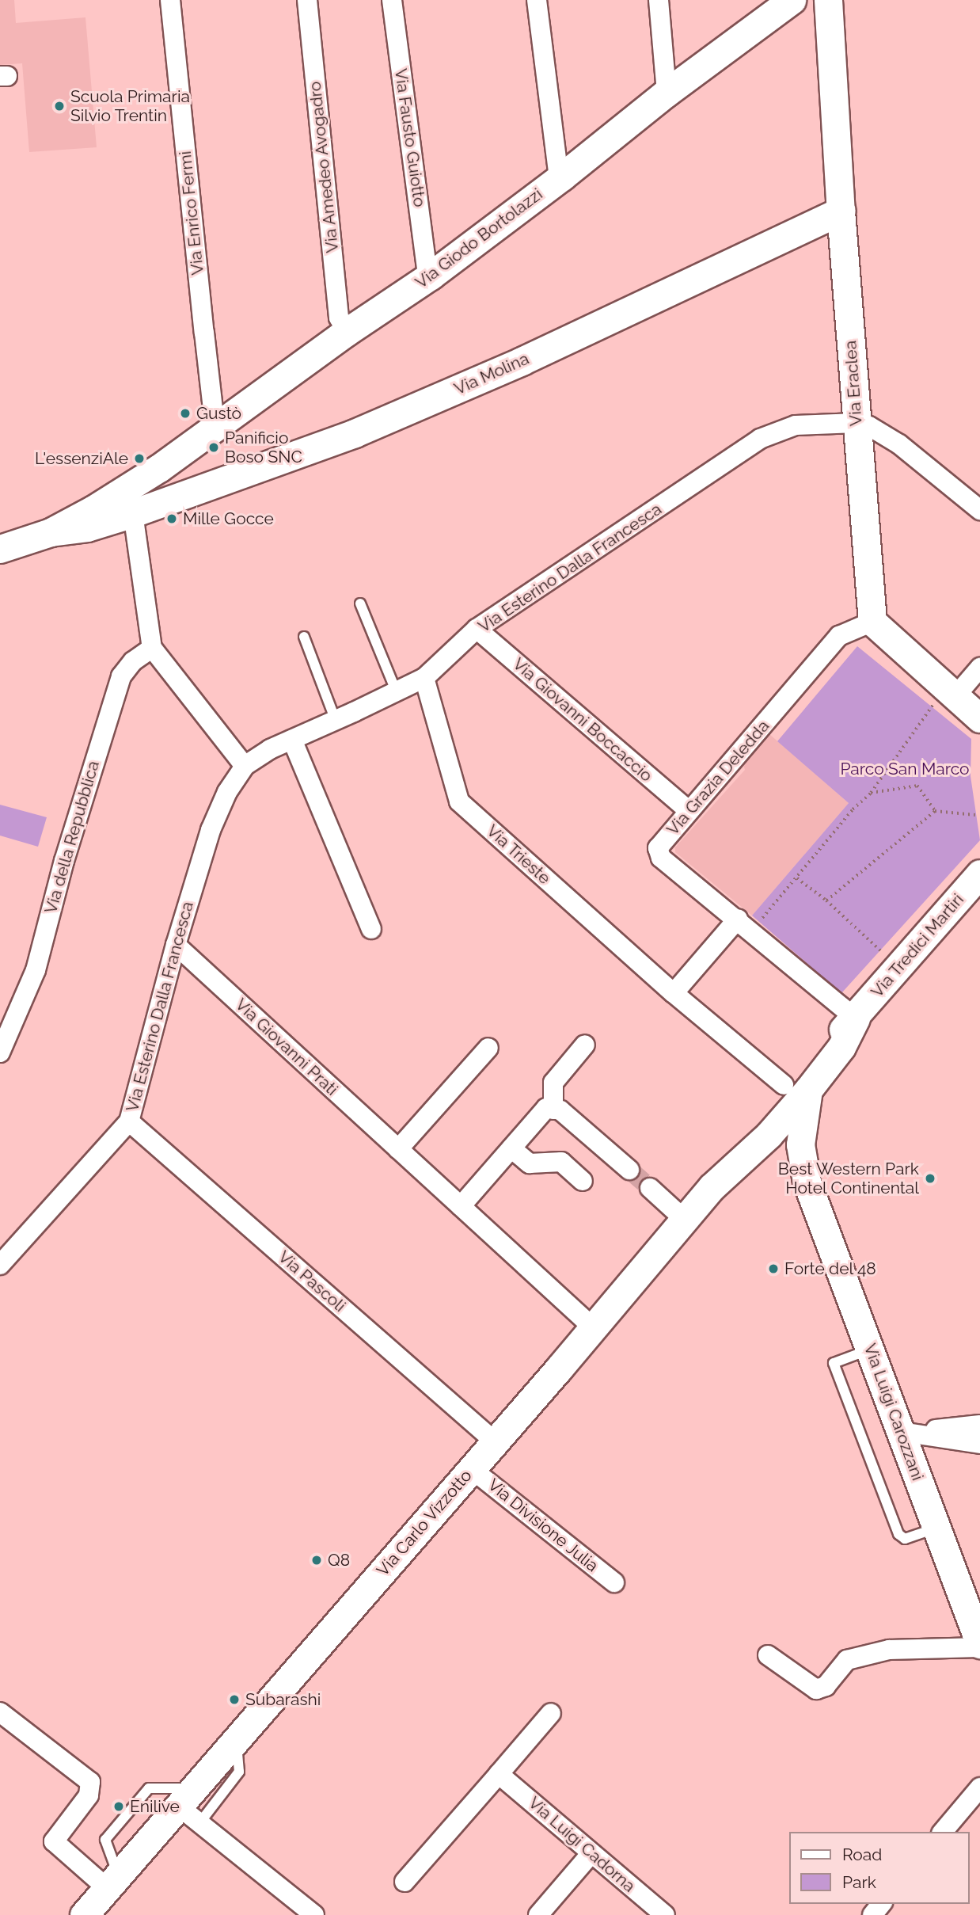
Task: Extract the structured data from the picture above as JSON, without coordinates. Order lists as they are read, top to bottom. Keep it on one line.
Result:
{"streets":{"street":["Via Fausto Guiotto","Via Amedeo Avogadro","Via Enrico Fermi","Via Giodo Bortolazzi","Via Molina","Via Eraclea","Via Esterino Dalla Francesca","Via Giovanni Boccaccio","Via Grazia Deledda","Via della Repubblica","Via Trieste","Via Tredici Martiri","Via Giovanni Prati","Via Pascoli","Via Luigi Carozzani","Via Carlo Vizzotto","Via Divisione Julia","Via Luigi Cadorna"]},"crossings":[["Via Fausto Guiotto","Via Giodo Bortolazzi"],["Via Amedeo Avogadro","Via Giodo Bortolazzi"],["Via Enrico Fermi","Via Giodo Bortolazzi"],["Via Giodo Bortolazzi","Via Molina"],["Via Molina","Via Eraclea"],["Via Eraclea","Via Esterino Dalla Francesca"],["Via Eraclea","Via Grazia Deledda"],["Via Esterino Dalla Francesca","Via Giovanni Boccaccio"],["Via Esterino Dalla Francesca","Via Trieste"],["Via Esterino Dalla Francesca","Via Giovanni Prati"],["Via Esterino Dalla Francesca","Via Pascoli"],["Via Giovanni Boccaccio","Via Grazia Deledda"],["Via Grazia Deledda","Via Tredici Martiri"],["Via Trieste","Via Tredici Martiri"],["Via Trieste","Via Luigi Carozzani"],["Via Tredici Martiri","Via Luigi Carozzani"],["Via Tredici Martiri","Via Carlo Vizzotto"],["Via Giovanni Prati","Via Carlo Vizzotto"],["Via Pascoli","Via Carlo Vizzotto"],["Via Luigi Carozzani","Via Carlo Vizzotto"],["Via Carlo Vizzotto","Via Divisione Julia"]],"parks":["Parco San Marco"],"places":["Scuola Primaria Silvio Trentin","Gustò","Panificio Boso SNC","L'essenziAle","Mille Gocce","Best Western Park Hotel Continental","Forte del 48","Q8","Subarashi","Enilive"],"legend":["Road","Park"]}
